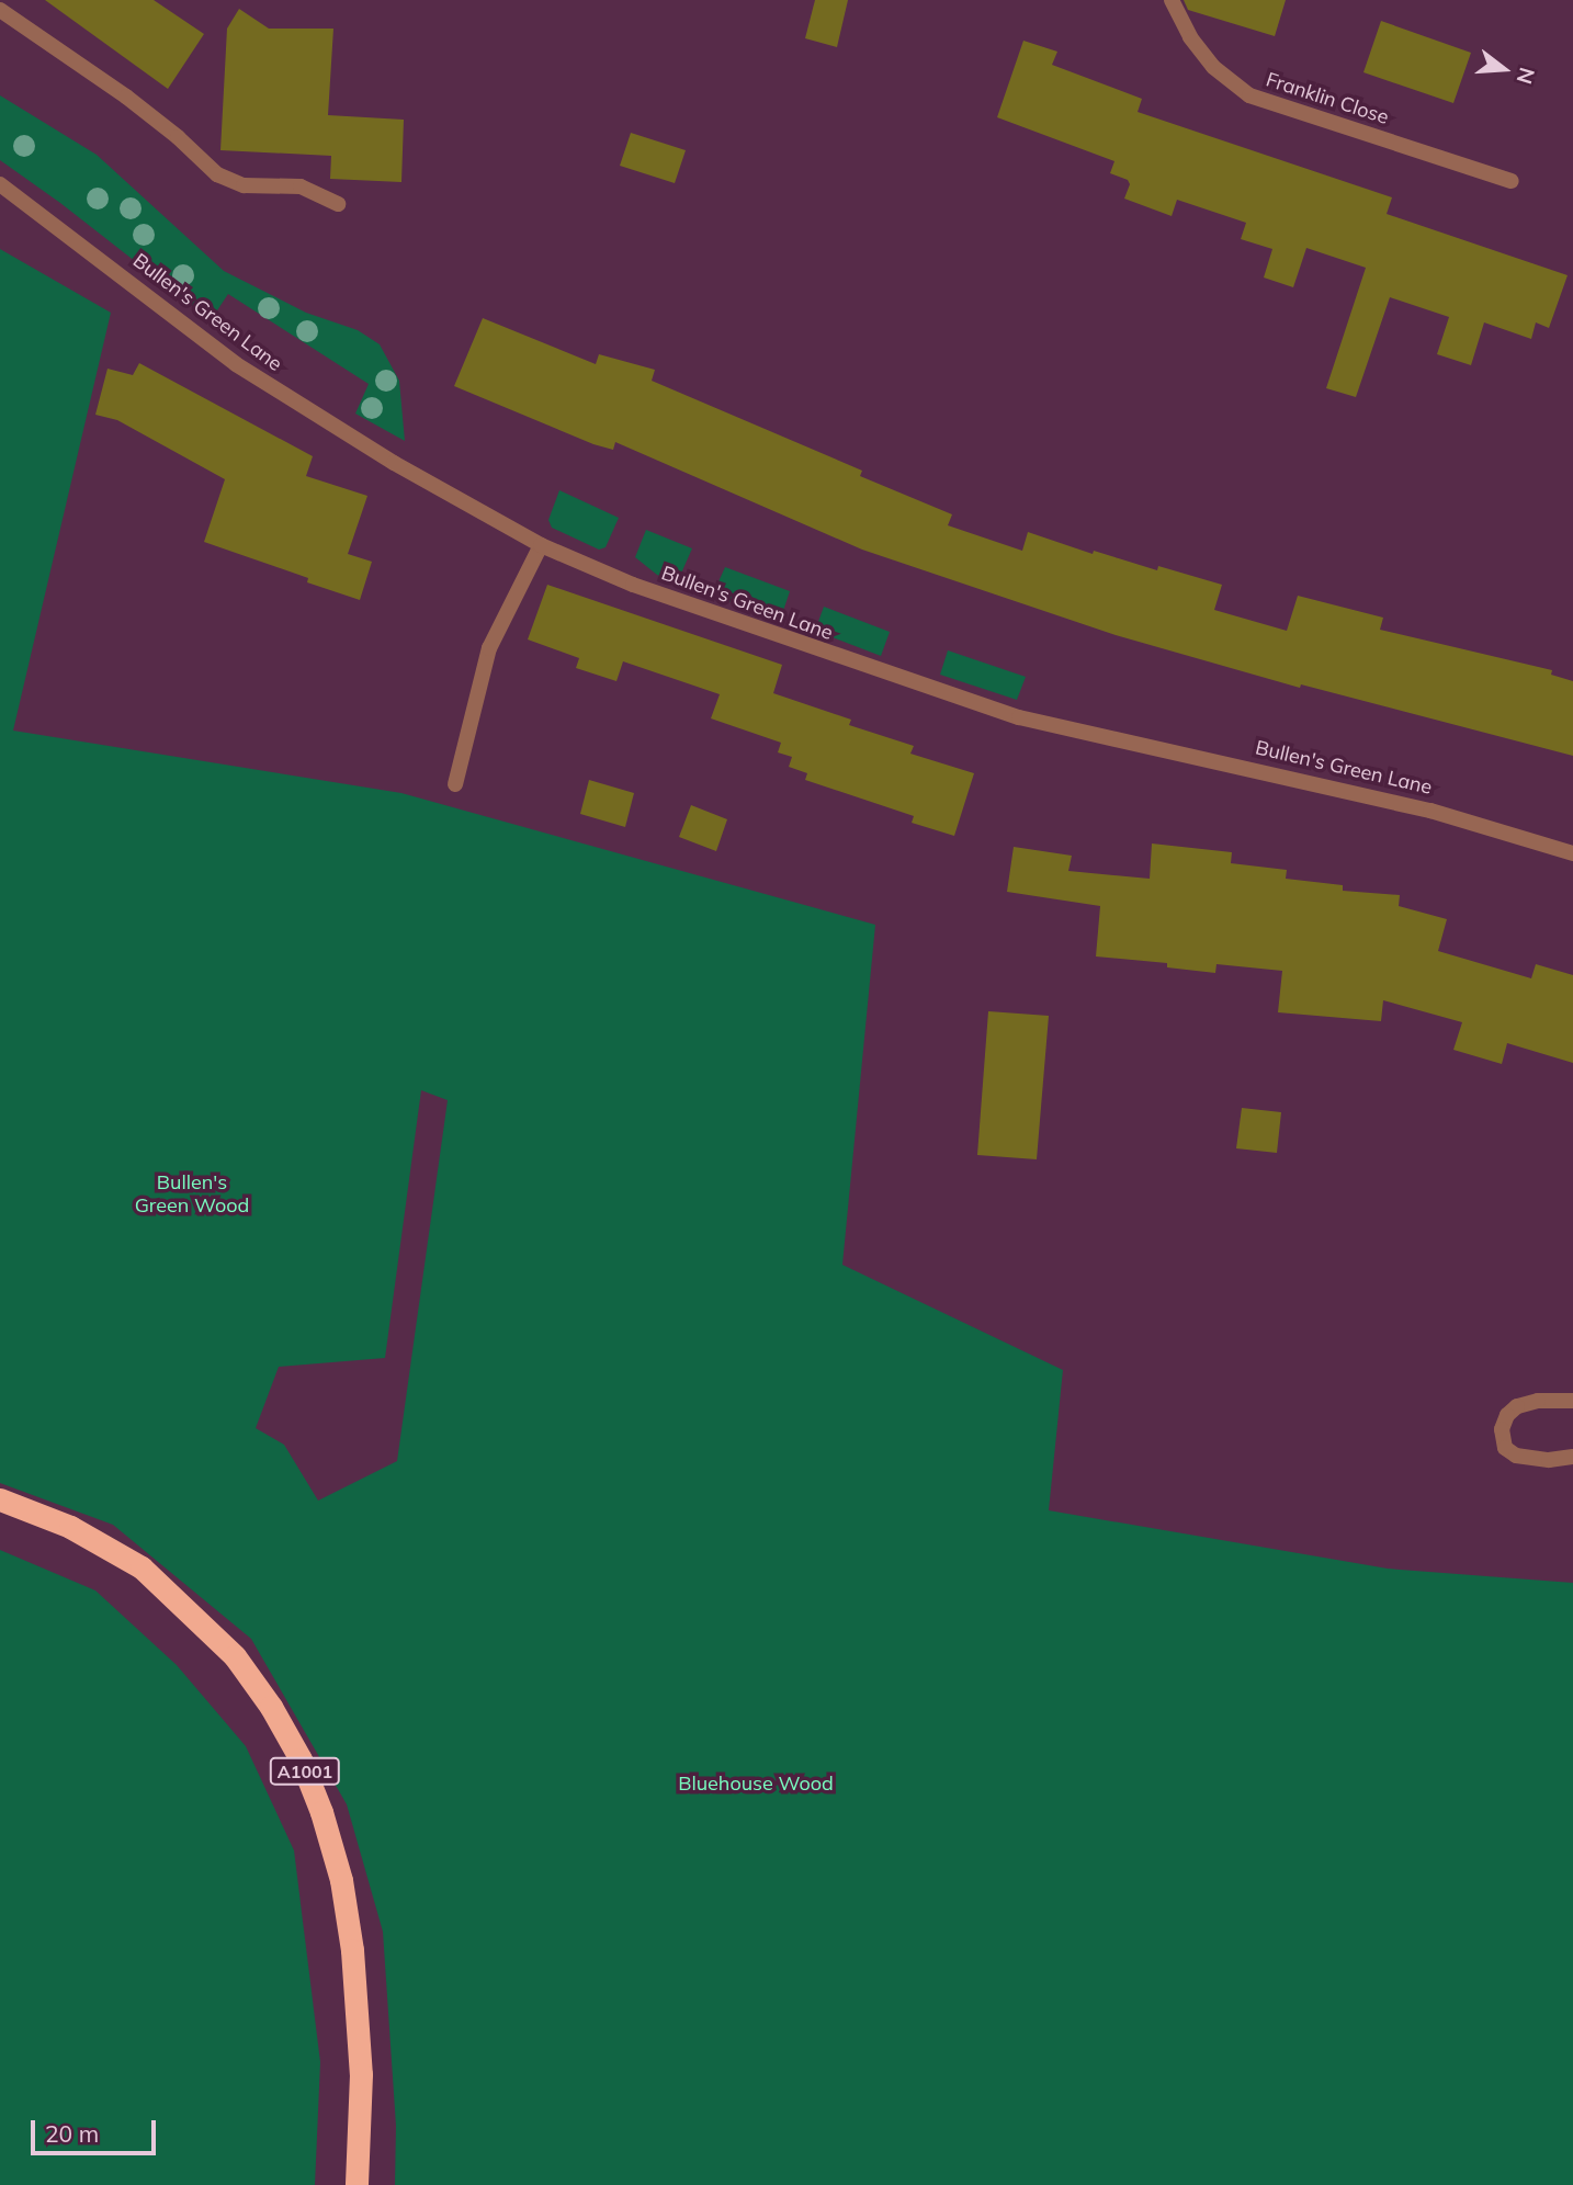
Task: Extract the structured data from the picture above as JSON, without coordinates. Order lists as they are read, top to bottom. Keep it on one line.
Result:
{"streets":{"highway":["A1001"],"street":["Franklin Close","Bullen's Green Lane"]},"parks":["Bullen's Green Wood","Bluehouse Wood"],"scale_bar":"20 m","north":"right"}
